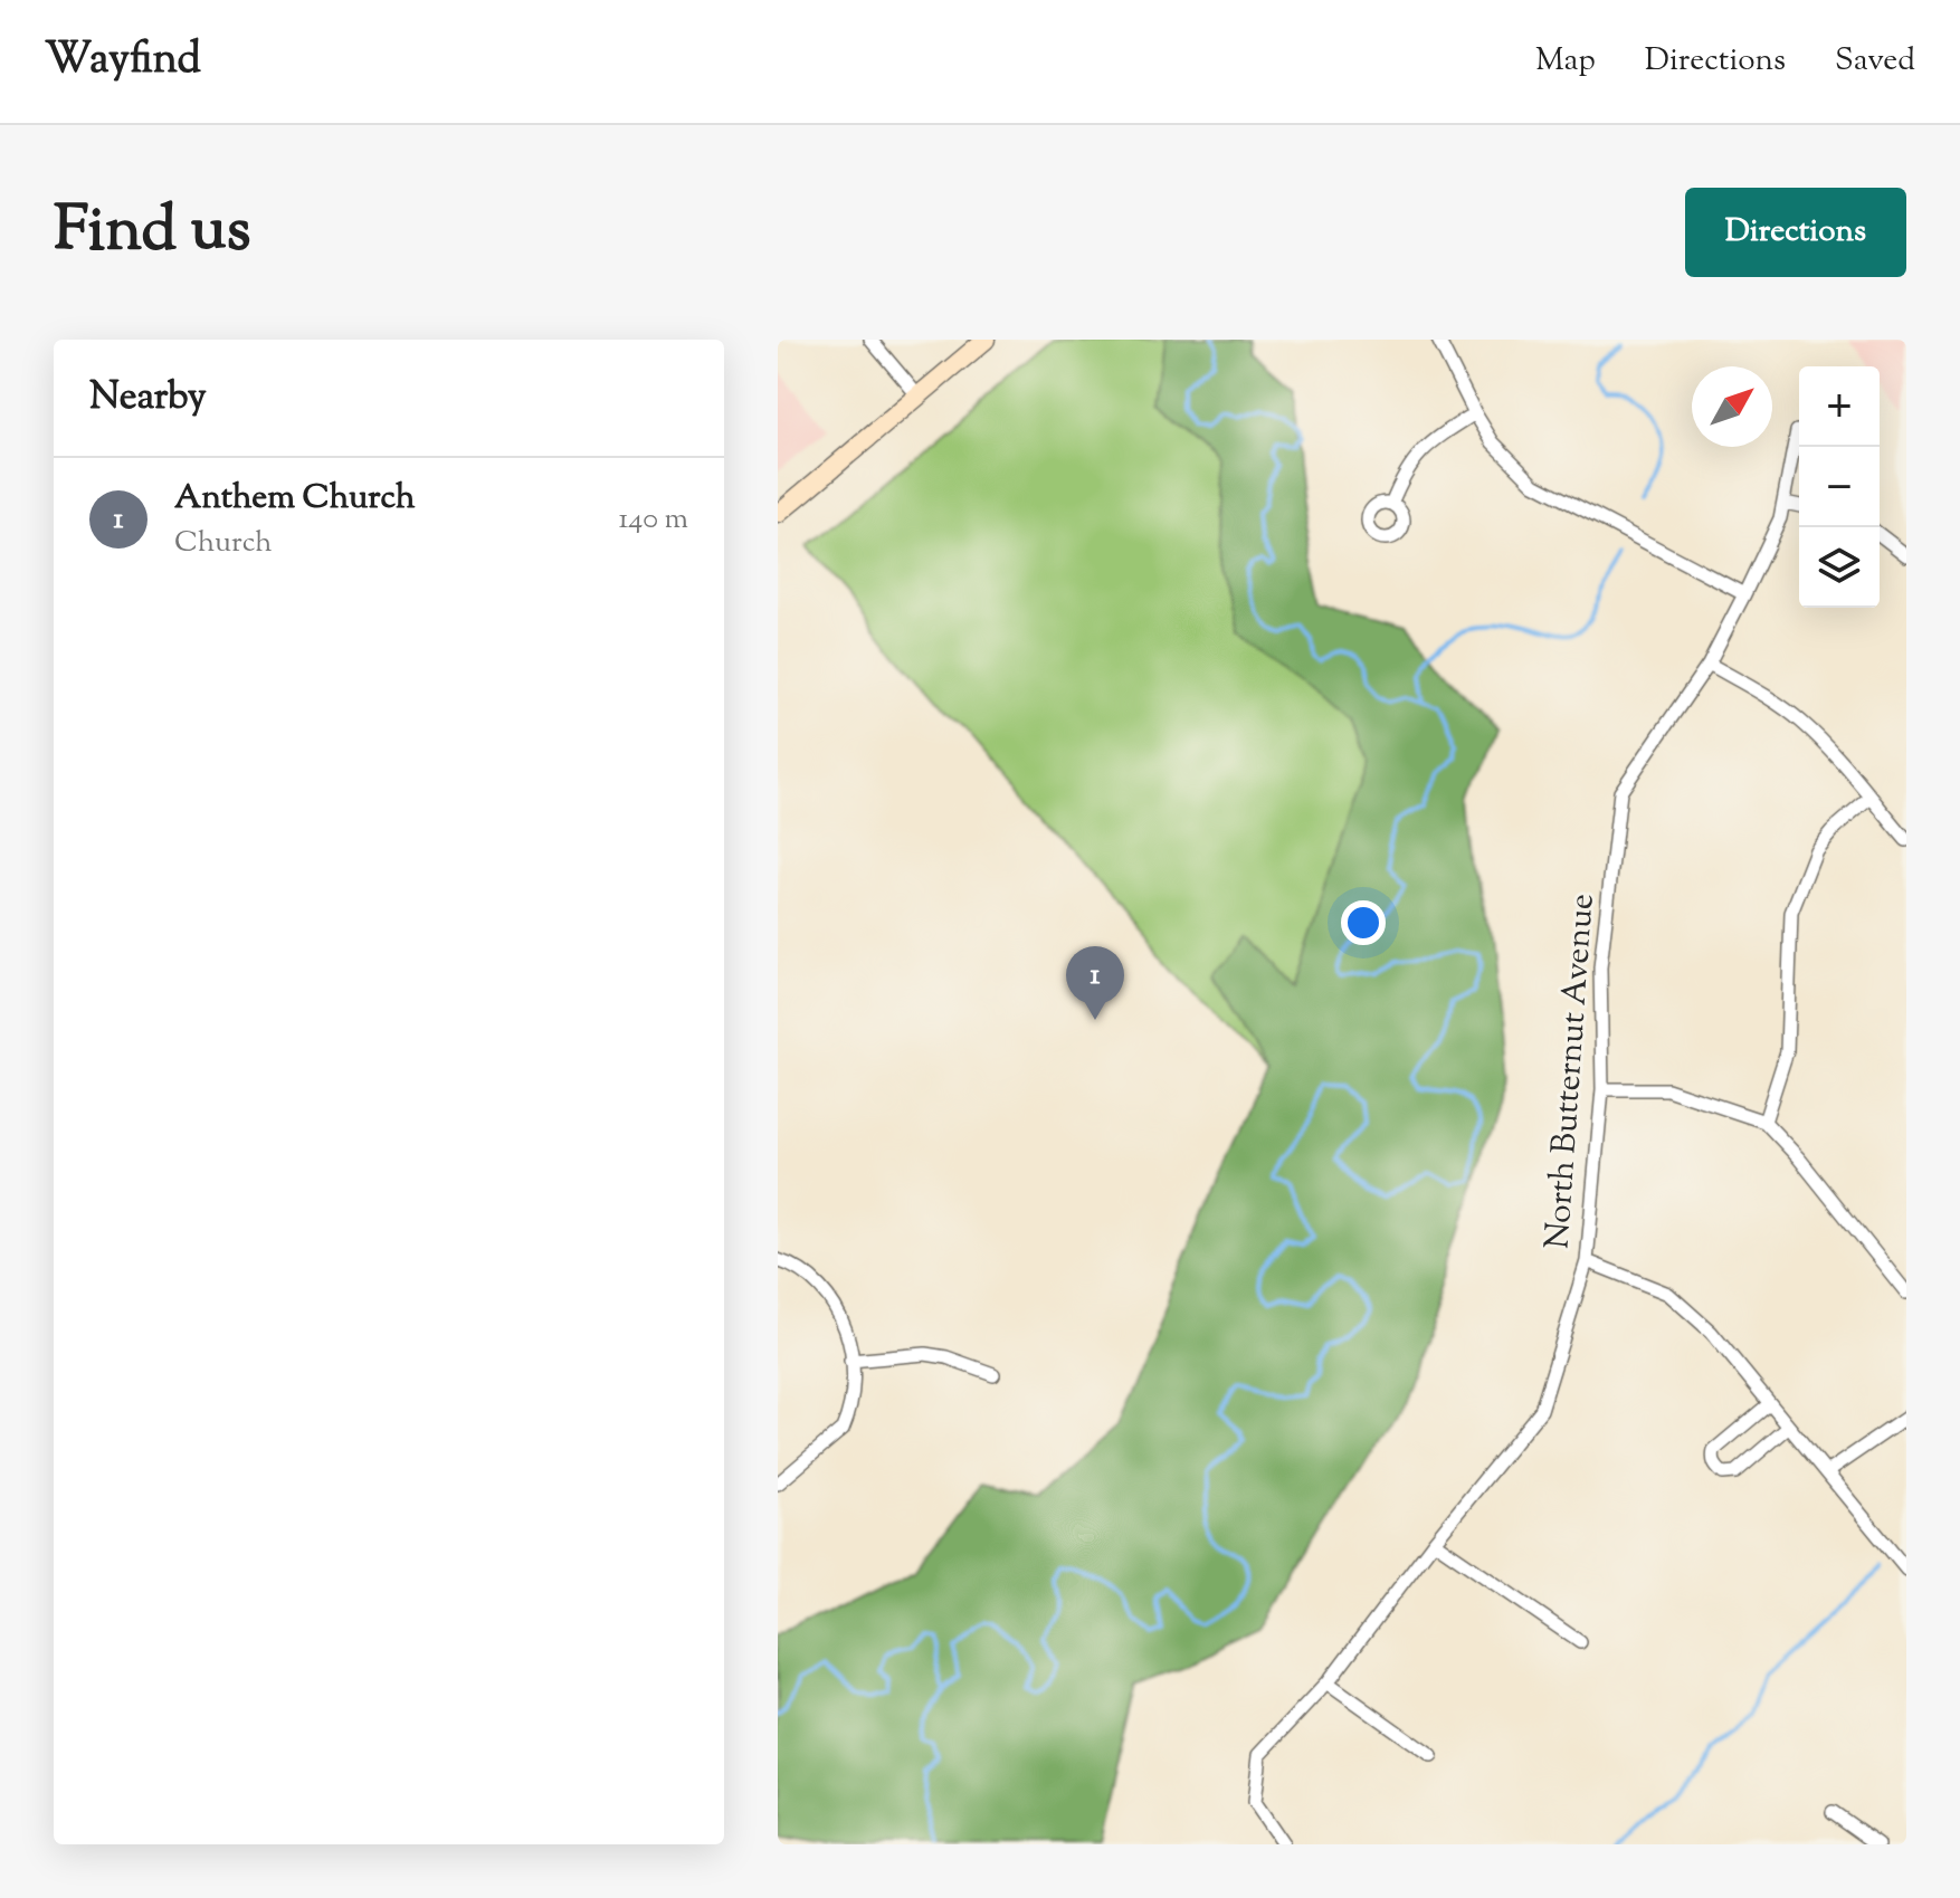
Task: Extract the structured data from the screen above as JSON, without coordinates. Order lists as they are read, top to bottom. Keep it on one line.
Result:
{"streets":{"street":["North Butternut Avenue"]},"north":"top right","page":{"header":"Wayfind","nav":["Map","Directions","Saved"],"title":"Find us","buttons":"Directions","heading":"Nearby","map_buttons":["+","−"],"list":[{"mark":"1","name":"Anthem Church","note":"Church","value":"140 m"}],"pins":"1"}}
